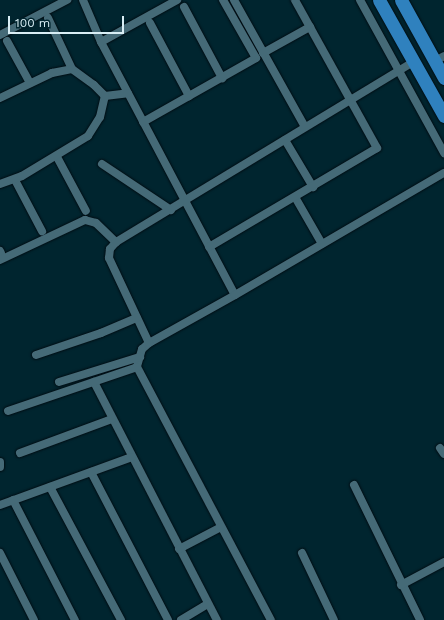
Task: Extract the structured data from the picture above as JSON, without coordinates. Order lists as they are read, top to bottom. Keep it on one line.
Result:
{"scale_bar":"100 m"}
